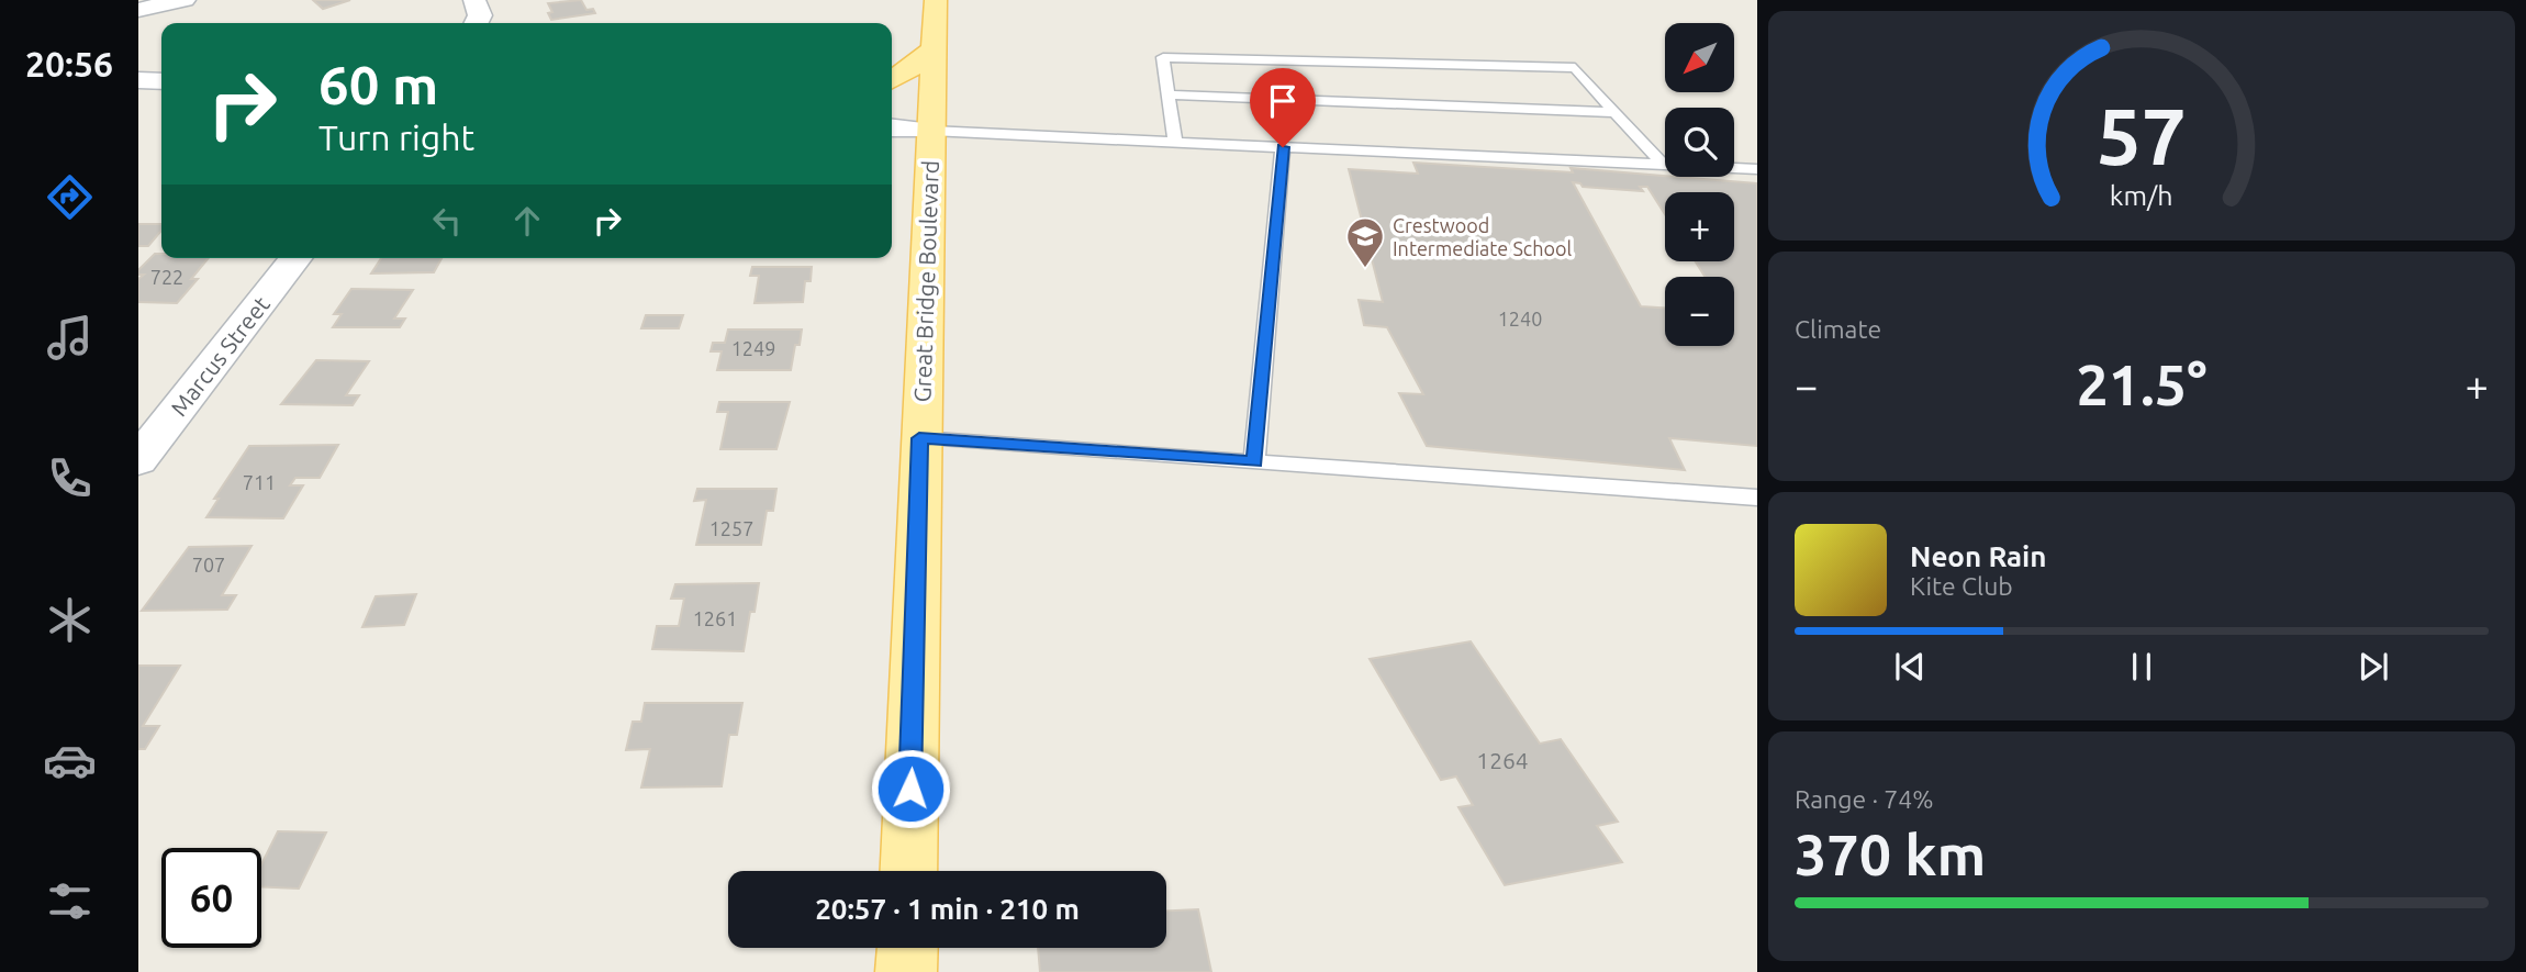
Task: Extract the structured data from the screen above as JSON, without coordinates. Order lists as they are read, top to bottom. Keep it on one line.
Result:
{"streets":{"main road":["Great Bridge Boulevard"],"street":["Marcus Street"]},"places":{"school or university":["Crestwood Intermediate School"]},"house_numbers":["722","1240","1249","711","1257","707","1261","1264"],"north":"bottom left","page":{"tabs":"20:56","map_buttons":["+","−"],"turn":["60 m","Turn right"],"tile":["Climate",["Range · 74%","370 km"]],"heat":["−","21.5°","+"],"song":["Neon Rain","Kite Club"],"limit":"60","trip":"20:57 · 1 min · 210 m","gauge":["57","km/h"]}}
